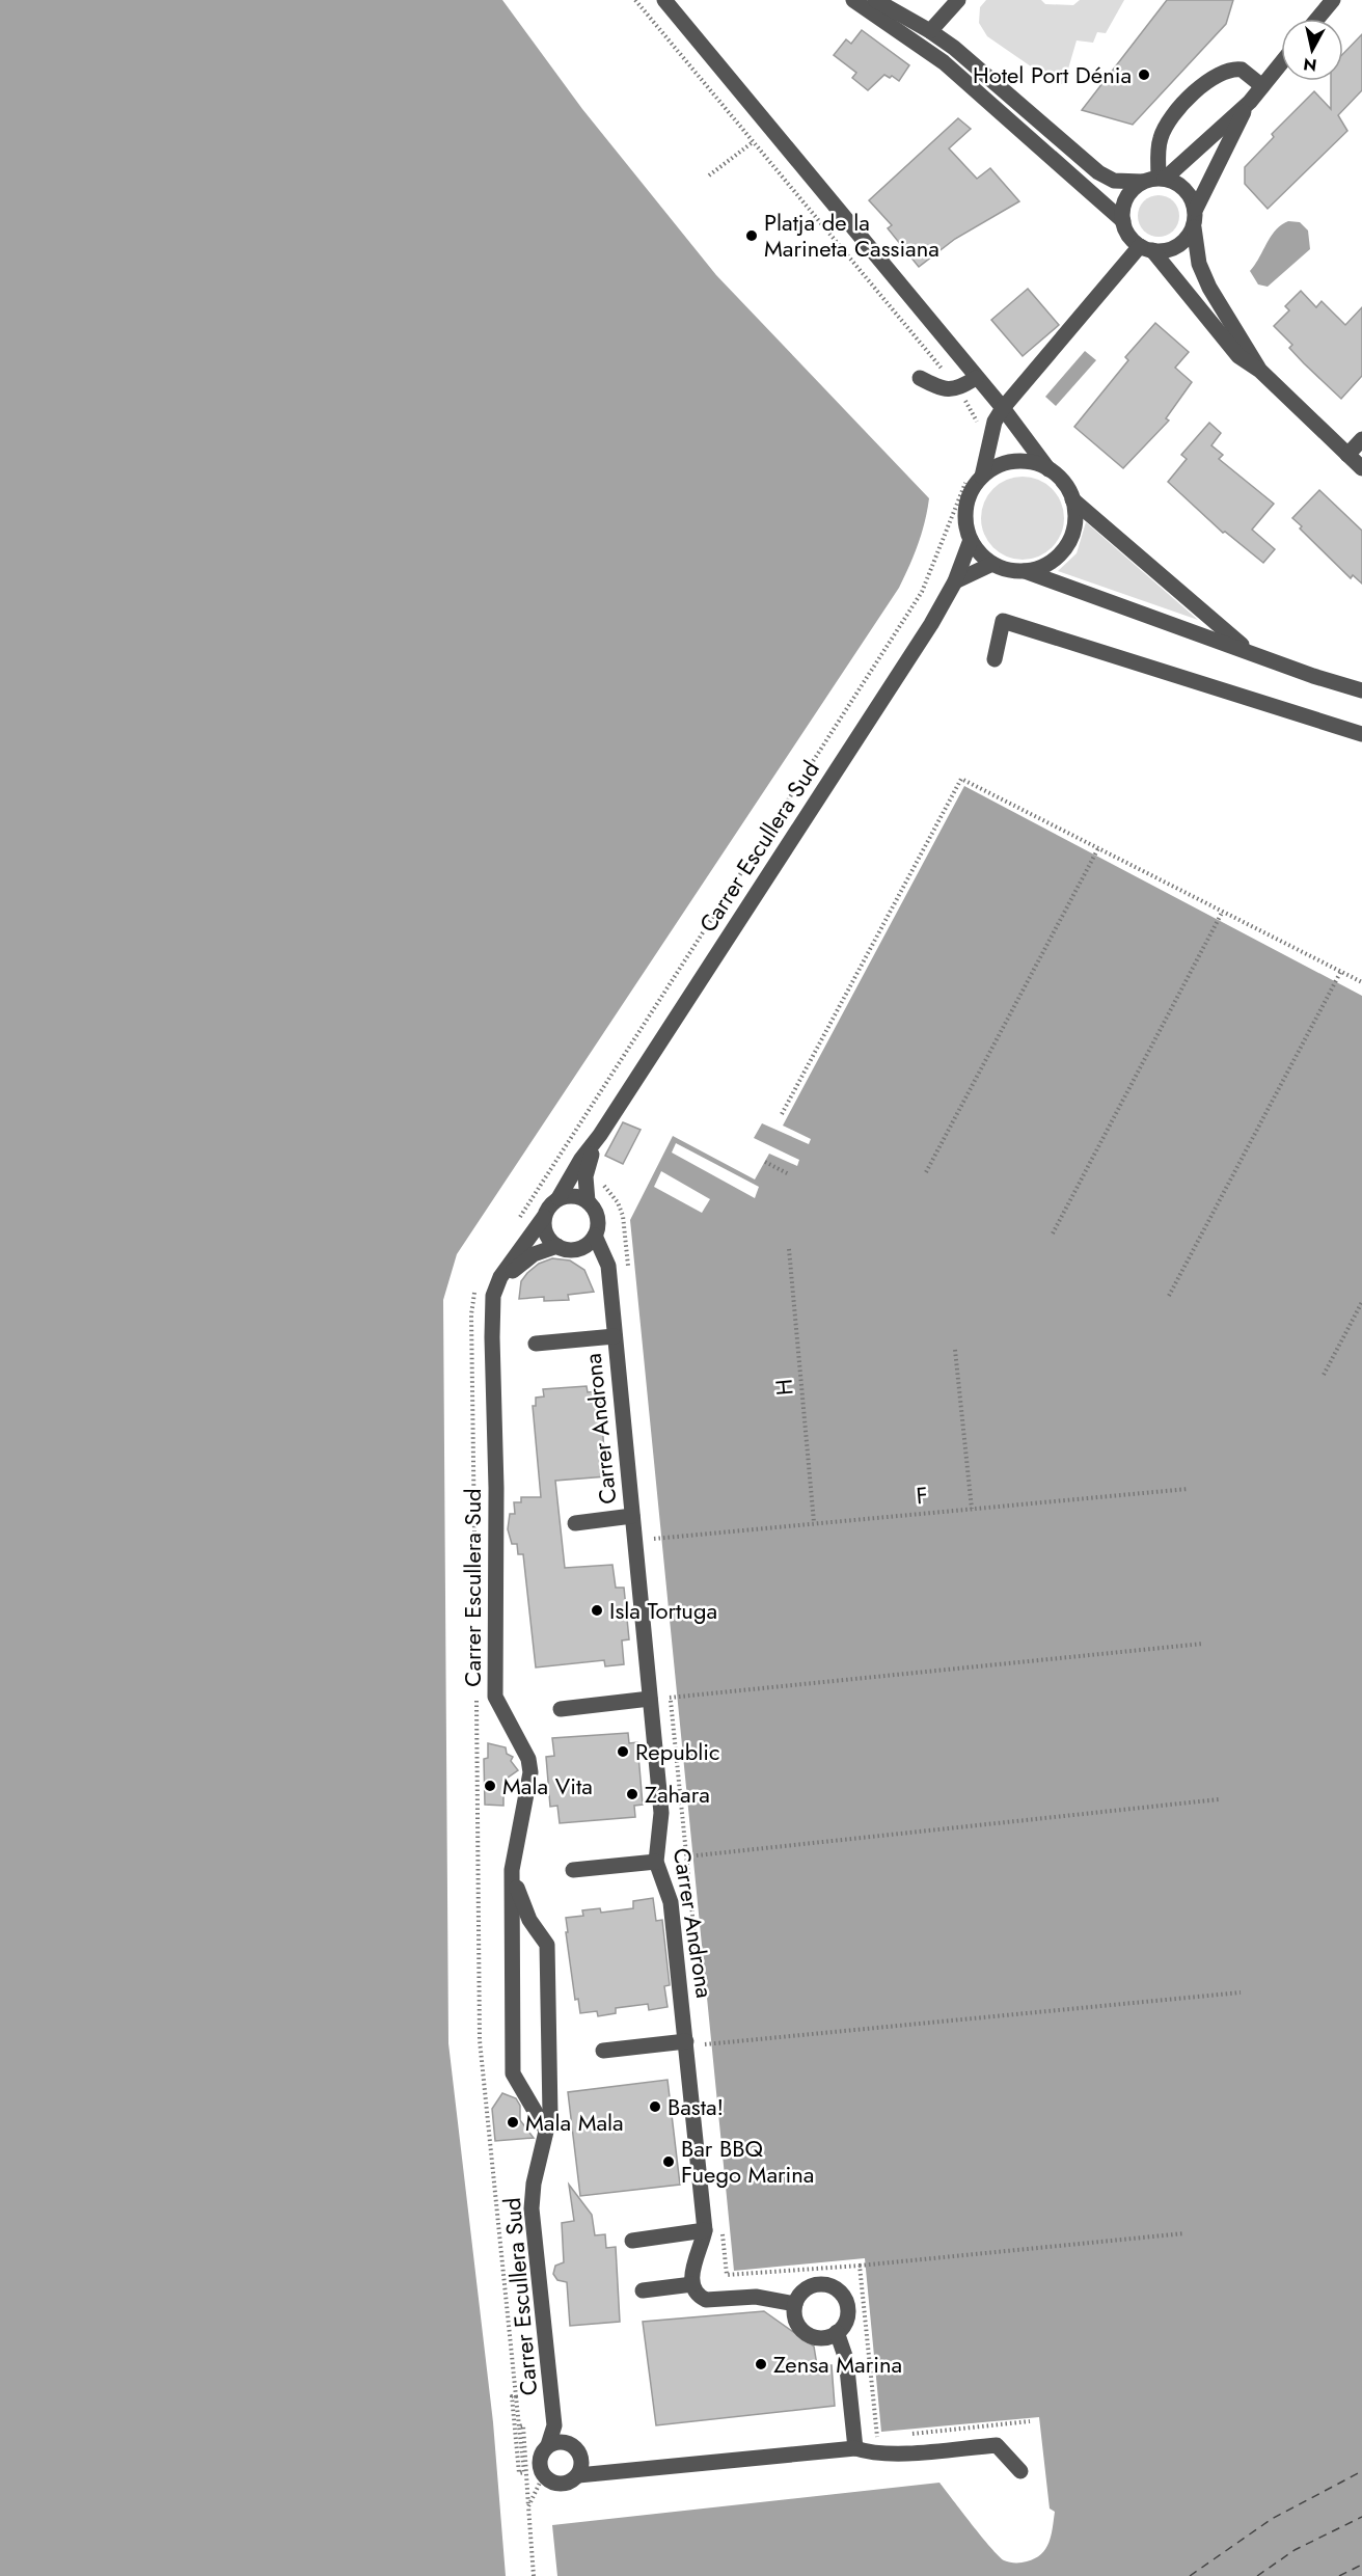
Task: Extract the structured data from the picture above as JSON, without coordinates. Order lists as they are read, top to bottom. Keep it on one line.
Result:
{"streets":{"street":["Carrer Escullera Sud","Carrer Androna"],"path":["H","F"]},"crossings":[["Carrer Escullera Sud","Carrer Androna"],["H","F"]],"places":["Hotel Port Dénia","Platja de la Marineta Cassiana","Isla Tortuga","Republic","Mala Vita","Zahara","Basta!","Mala Mala","Bar BBQ Fuego Marina","Zensa Marina"],"north":"bottom"}
